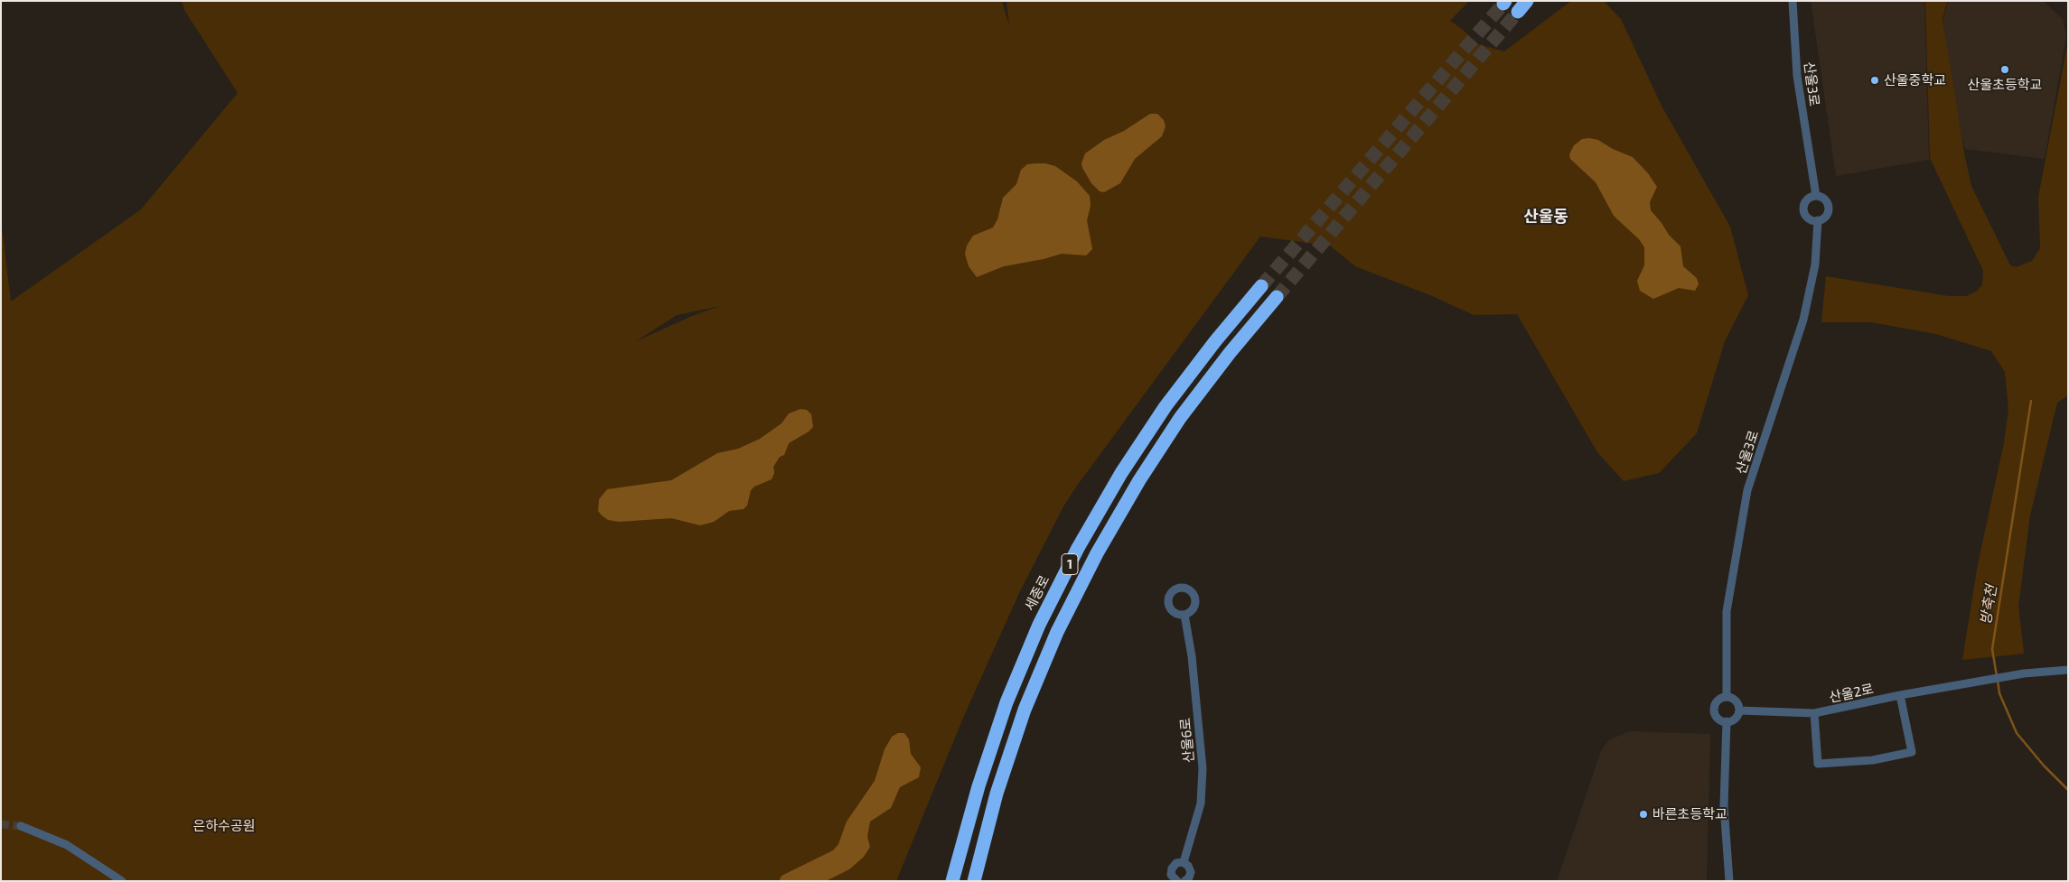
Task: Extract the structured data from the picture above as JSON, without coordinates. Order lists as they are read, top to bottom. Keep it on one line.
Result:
{"streets":{"highway":["1","세종로"],"street":["산울3로","산울2로","산울6로"]},"crossings":[["산울3로","산울2로"]],"districts":["산울동"],"water":["방축천"],"parks":["은하수공원"],"places":["산울초등학교","산울중학교","바른초등학교"]}
